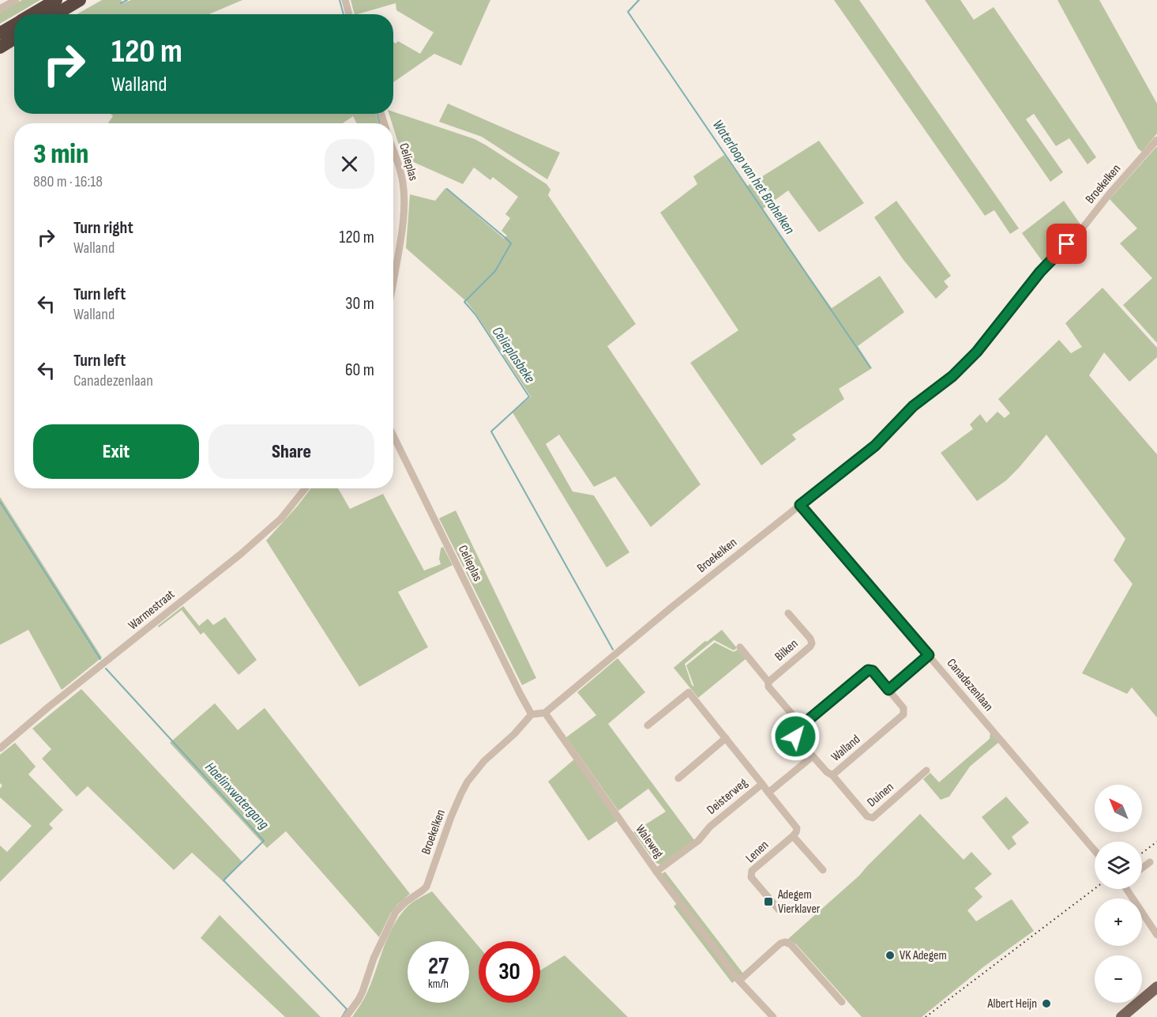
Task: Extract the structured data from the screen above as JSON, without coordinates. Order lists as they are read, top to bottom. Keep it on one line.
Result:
{"streets":{"street":["Celieplas","Broekelken","Warmestraat","Bilken","Canadezenlaan","Walland","Duinen","Deisterweg","Waleweg","Lenen"]},"crossings":[["Celieplas","Broekelken"],["Broekelken","Canadezenlaan"],["Broekelken","Waleweg"],["Walland","Duinen"],["Walland","Deisterweg"],["Deisterweg","Waleweg"]],"water":["Waterloop van het Brohelken","Celieplasbeke","Haelinxwatergang"],"places":{"transit":["Adegem Vierklaver"],"other":["VK Adegem","Albert Heijn"]},"north":"top left","page":{"turn":["120 m","Walland"],"heading":["3 min","880 m · 16:18"],"list":[{"name":"Turn right","note":"Walland","value":"120 m"},{"name":"Turn left","note":"Walland","value":"30 m"},{"name":"Turn left","note":"Canadezenlaan","value":"60 m"}],"buttons":["Exit","Share"],"map_buttons":["+","−"],"speed":"27 km/h","limit":"30"}}
